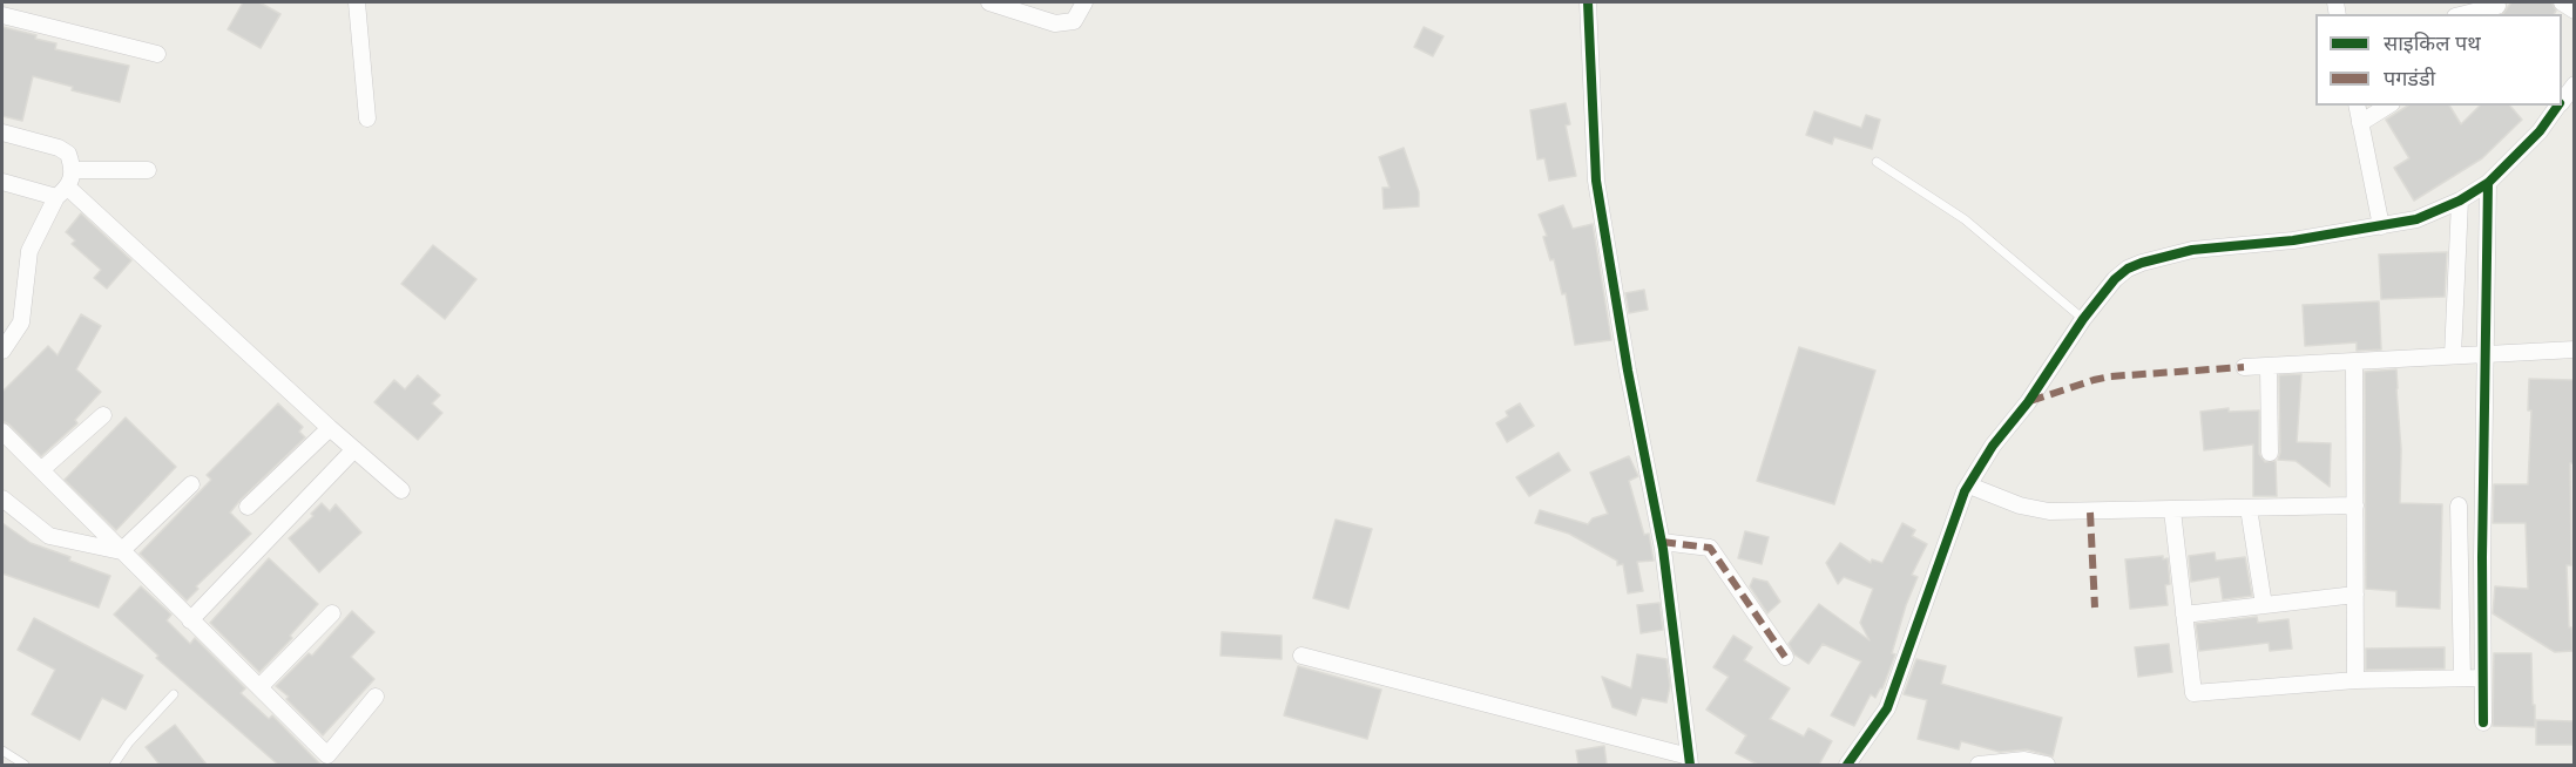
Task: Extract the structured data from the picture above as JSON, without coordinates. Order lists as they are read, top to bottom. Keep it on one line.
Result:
{"legend":["साइकिल पथ","पगडंडी"]}
